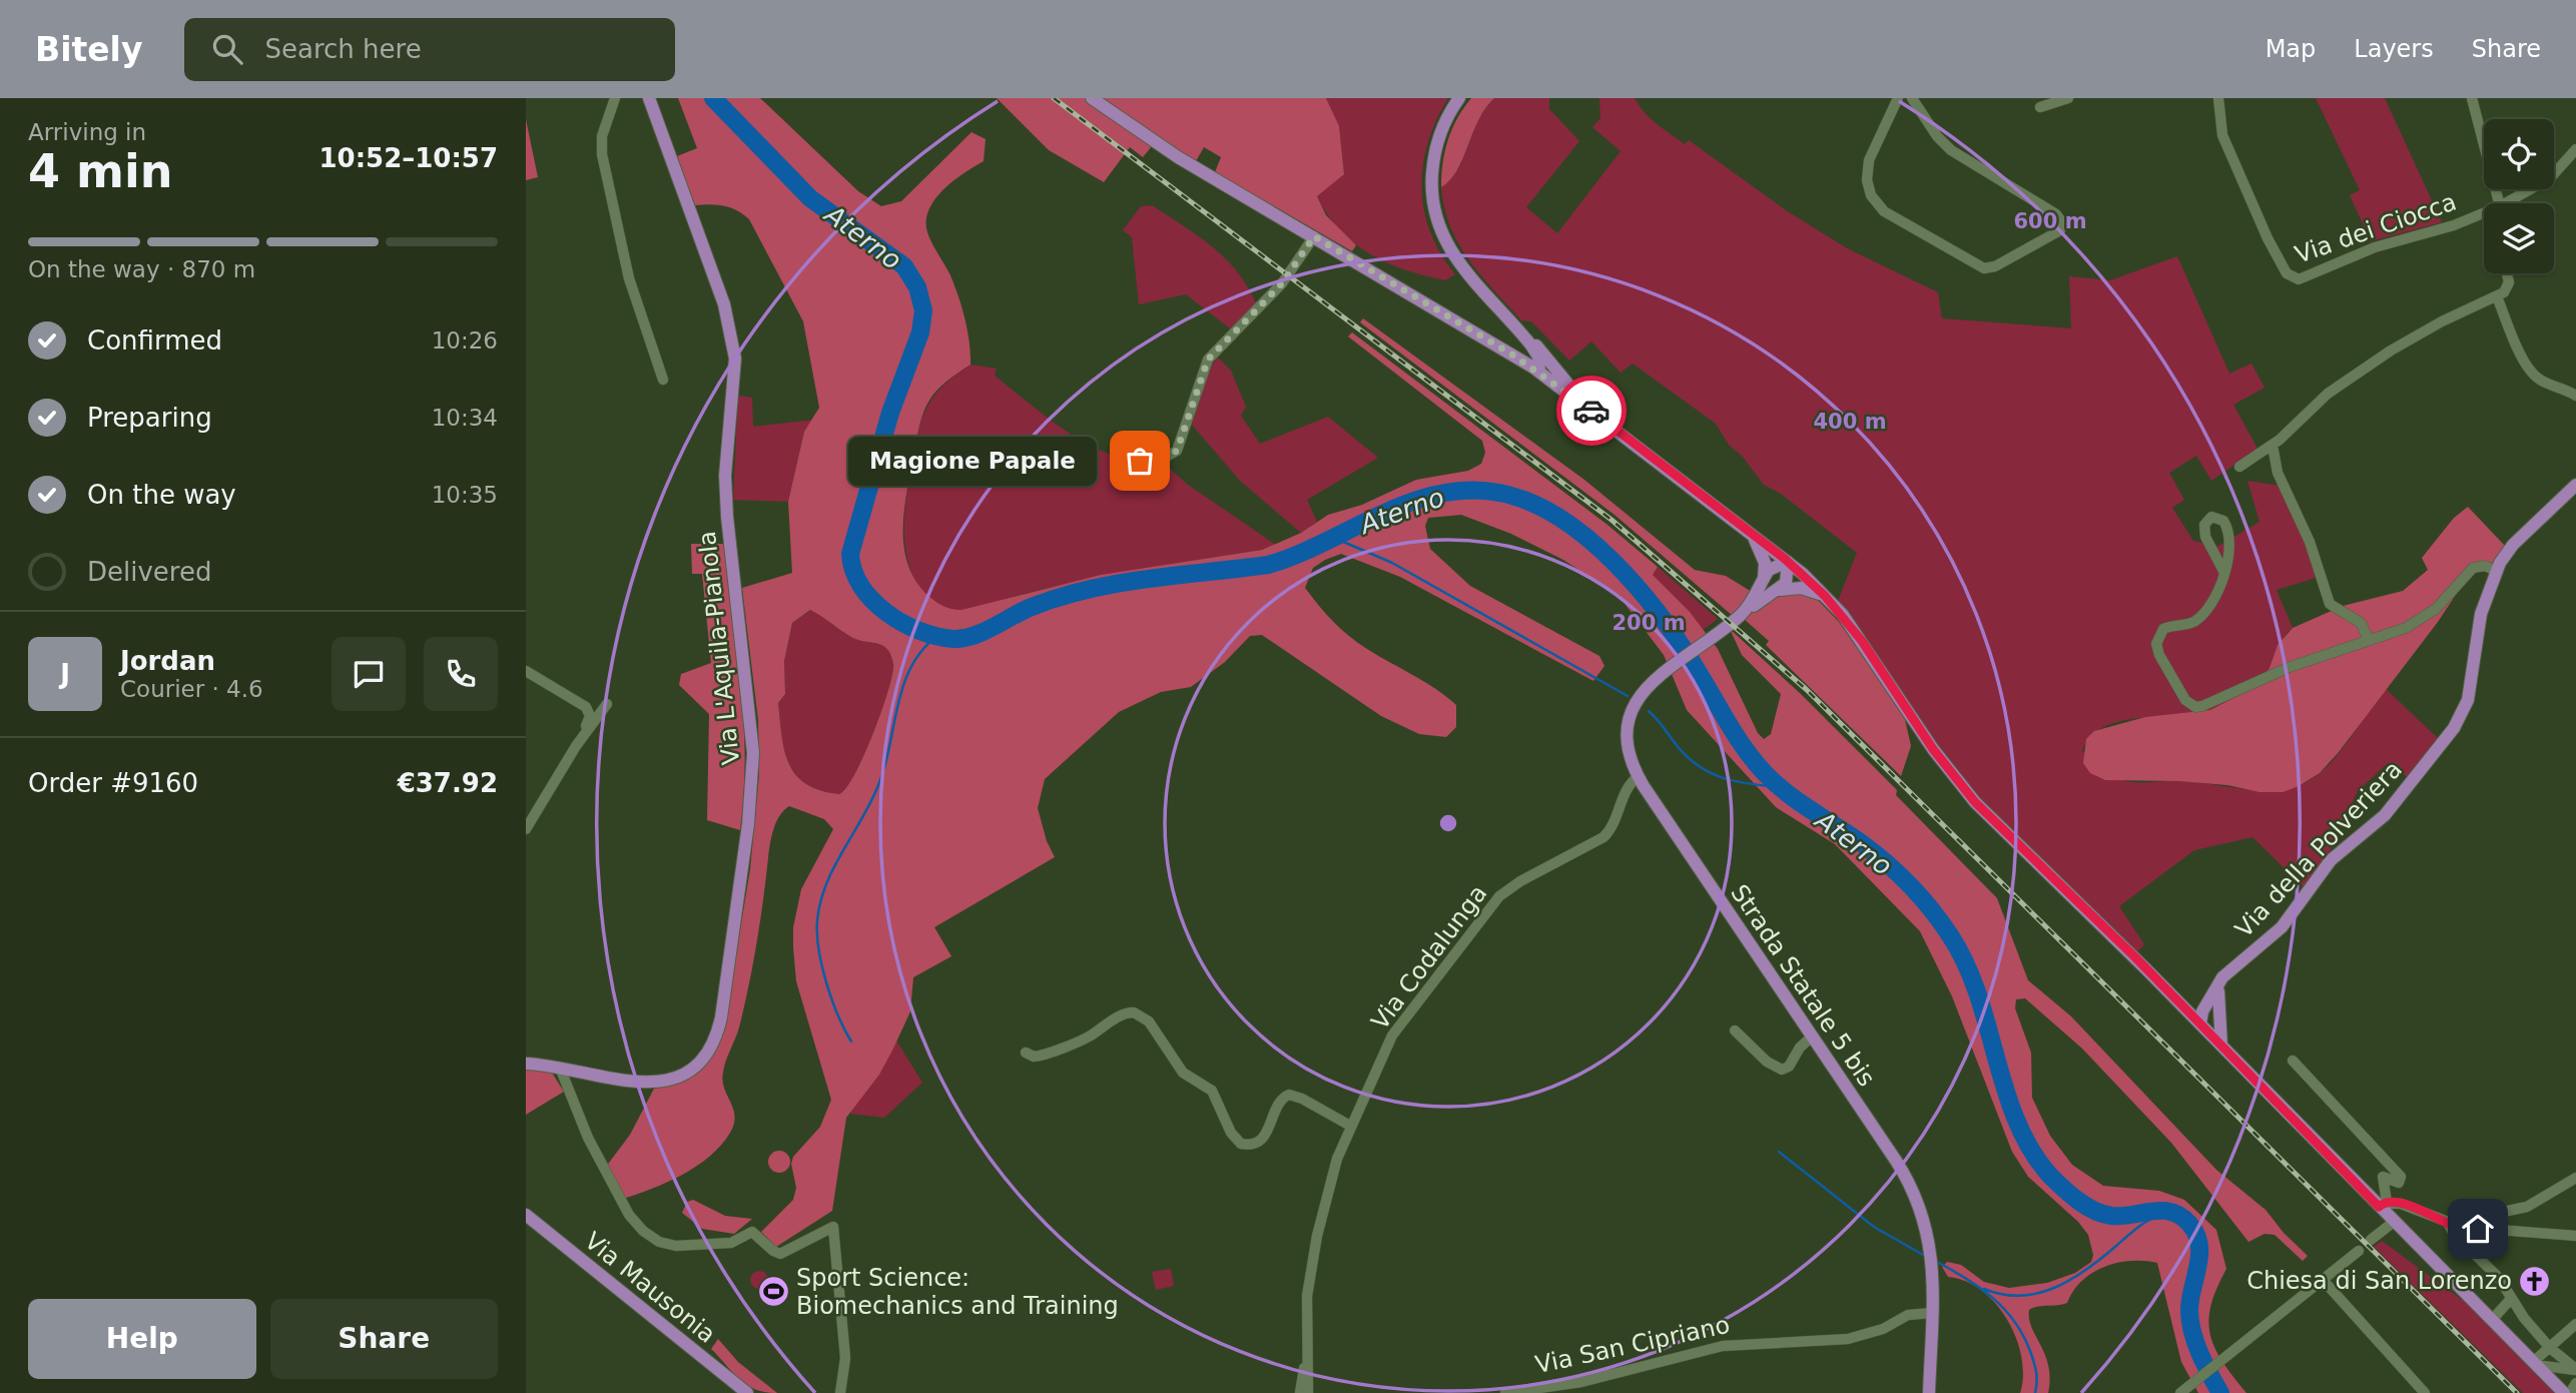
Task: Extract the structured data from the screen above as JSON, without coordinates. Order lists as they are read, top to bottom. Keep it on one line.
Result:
{"streets":{"main road":["Via L'Aquila-Pianola","Via della Polveriera","Strada Statale 5 bis","Via Mausonia"],"street":["Via dei Ciocca","Via Codalunga","Via San Cipriano"]},"crossings":[["Via Codalunga","Strada Statale 5 bis"],["Strada Statale 5 bis","Via San Cipriano"]],"water":["Aterno"],"places":{"other":["Magione Papale"],"church":["Chiesa di San Lorenzo"],"sports":["Sport Science: Biomechanics and Training"]},"page":{"header":"Bitely","search":"Search here","nav":["Map","Layers","Share"],"heading":["4 min","Arriving in","10:52–10:57"],"panel":["Jordan","Courier · 4.6","Order #9160","€37.92"],"bar":"On the way · 870 m","list":[["Confirmed","10:26"],["Preparing","10:34"],["On the way","10:35"],"Delivered"],"bubble":"Magione Papale","round":"J","buttons":["Help","Share"]},"rings":["600 m","400 m","200 m"]}
